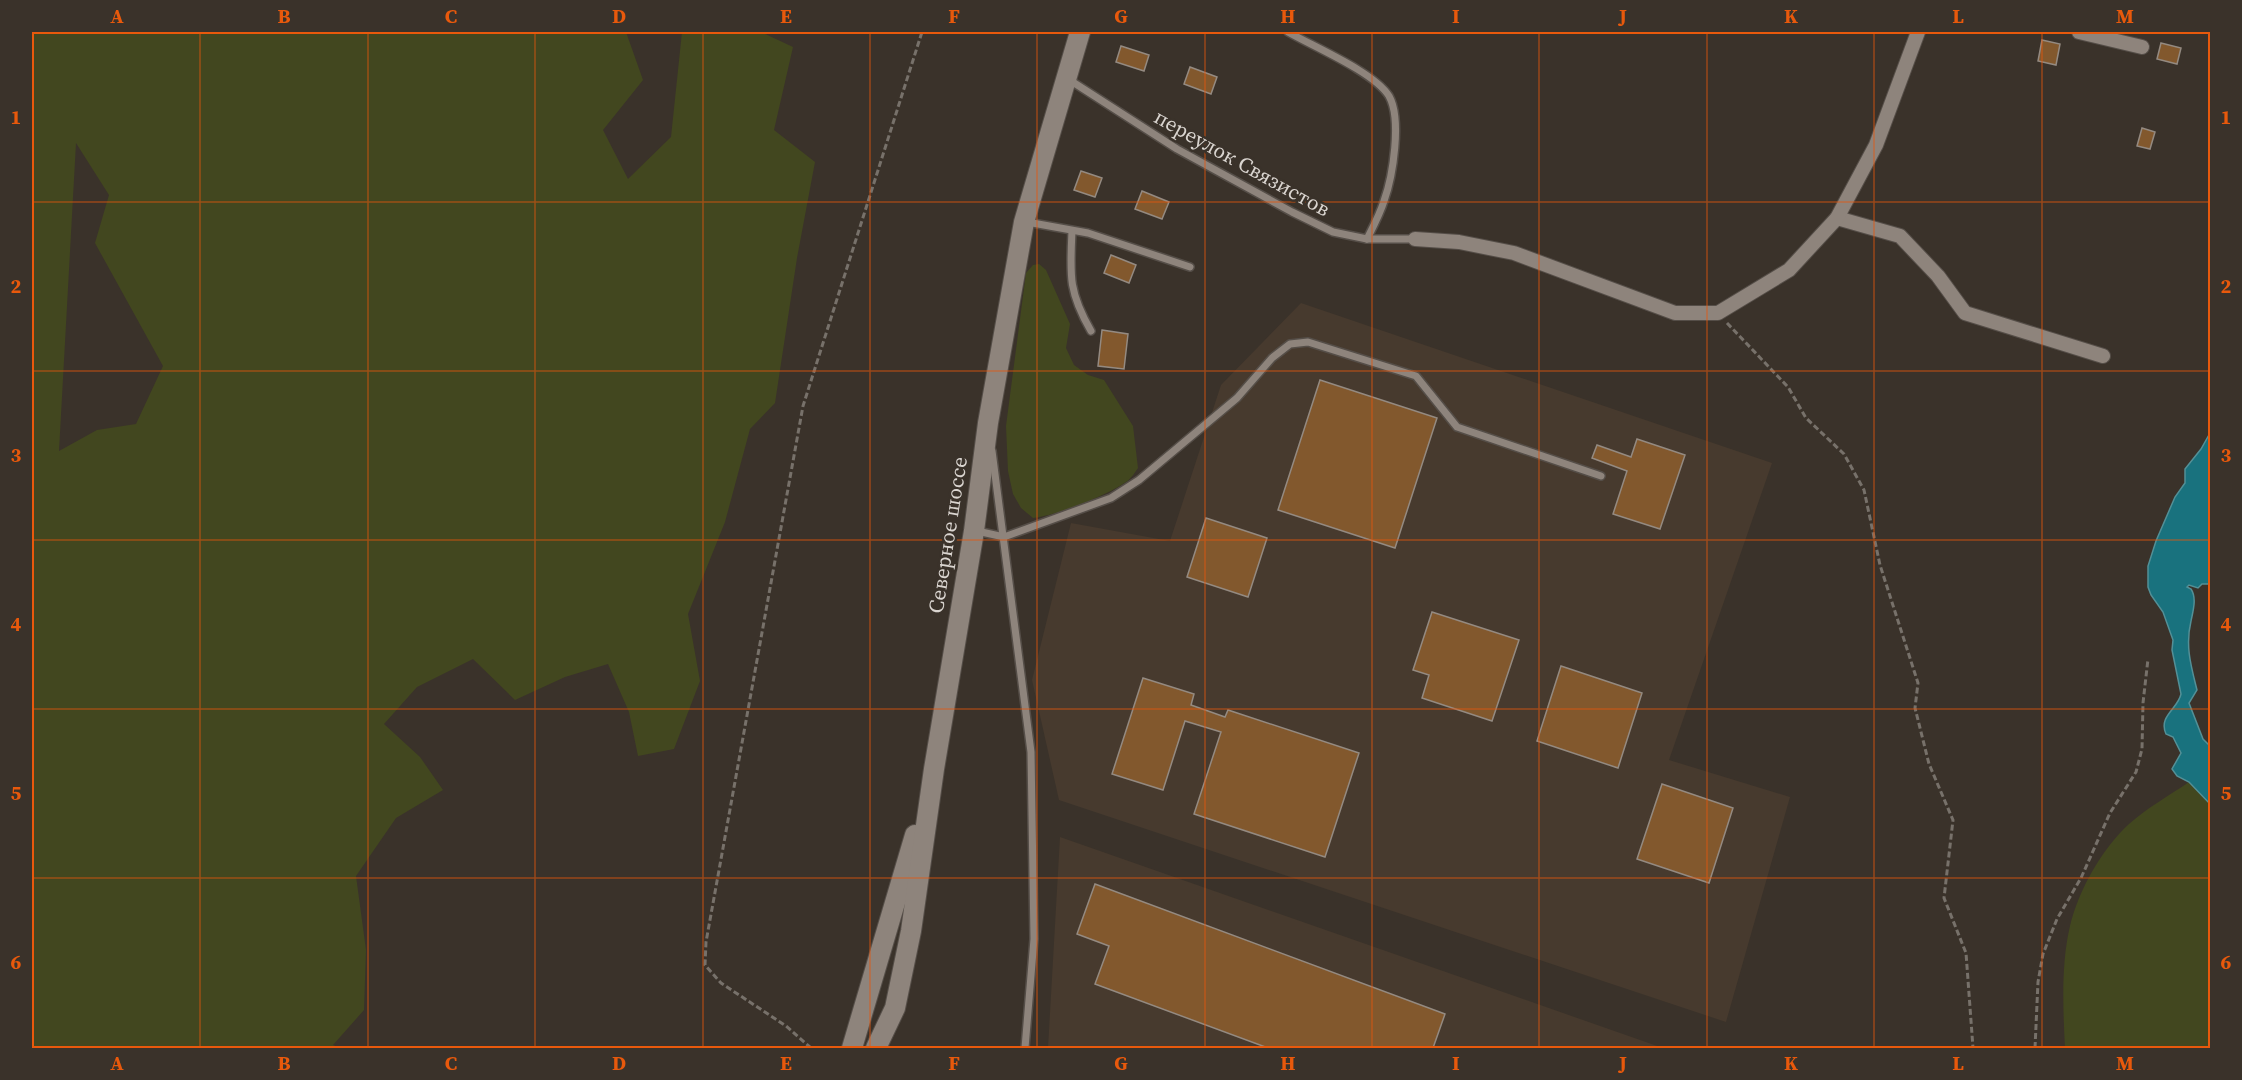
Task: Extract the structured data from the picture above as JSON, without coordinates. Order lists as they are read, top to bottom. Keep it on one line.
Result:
{"streets":{"main road":["Северное шоссе"],"lane":["переулок Связистов"]},"crossings":[["переулок Связистов","Северное шоссе"]],"grid":{"columns":["A","B","C","D","E","F","G","H","I","J","K","L","M"],"rows":["1","2","3","4","5","6"]}}
